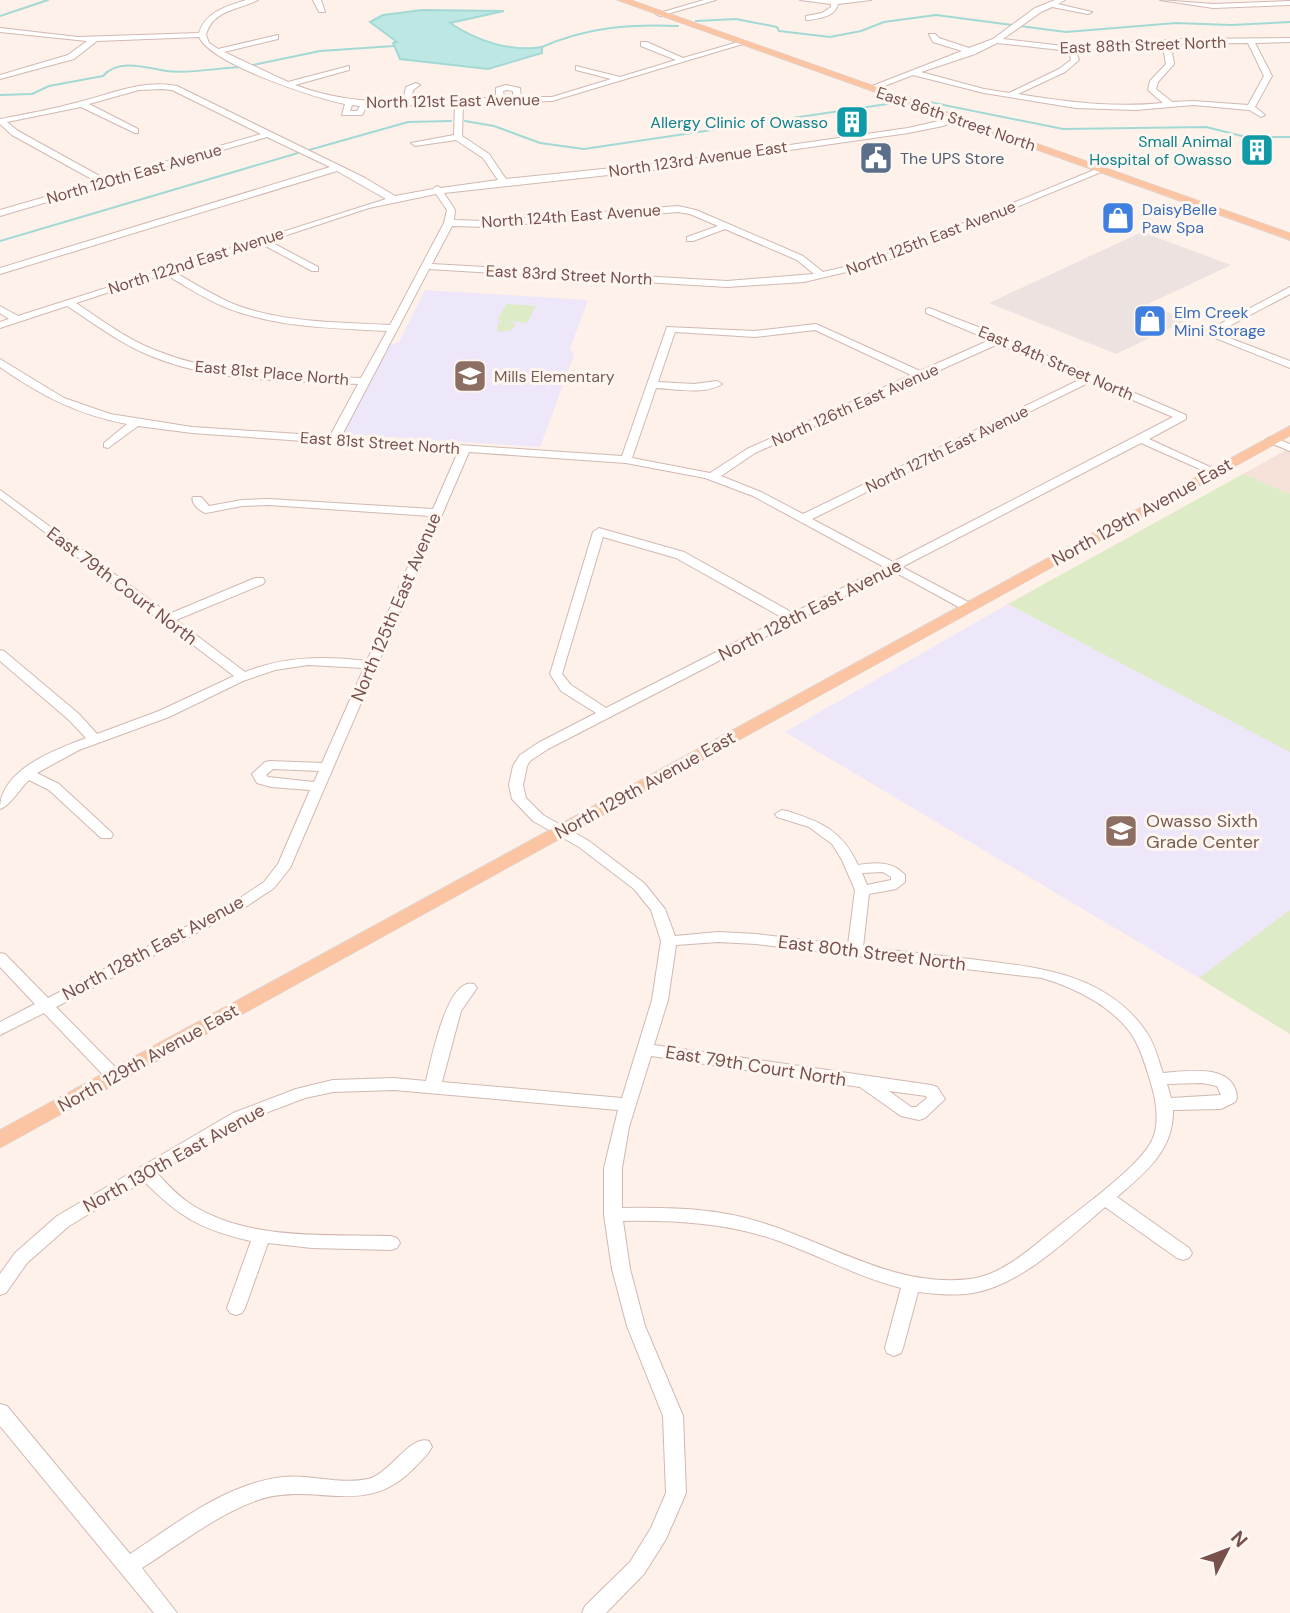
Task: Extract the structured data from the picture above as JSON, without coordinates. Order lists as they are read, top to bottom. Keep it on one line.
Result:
{"streets":{"main road":["East 86th Street North","North 129th Avenue East"],"street":["East 88th Street North","North 121st East Avenue","North 123rd Avenue East","North 120th East Avenue","North 124th East Avenue","North 125th East Avenue","North 122nd East Avenue","East 83rd Street North","East 84th Street North","East 81st Place North","North 126th East Avenue","East 81st Street North","North 127th East Avenue","East 79th Court North","North 128th East Avenue","East 80th Street North","North 130th East Avenue"]},"crossings":[["North 121st East Avenue","East 86th Street North"],["East 86th Street North","North 123rd Avenue East"],["East 86th Street North","North 125th East Avenue"],["North 123rd Avenue East","North 122nd East Avenue"],["North 124th East Avenue","North 125th East Avenue"],["North 125th East Avenue","East 83rd Street North"],["North 125th East Avenue","East 81st Street North"],["North 125th East Avenue","North 128th East Avenue"],["North 122nd East Avenue","East 81st Place North"],["East 84th Street North","North 126th East Avenue"],["East 84th Street North","North 127th East Avenue"],["East 84th Street North","North 128th East Avenue"],["North 126th East Avenue","East 81st Street North"],["East 81st Street North","North 127th East Avenue"],["East 81st Street North","North 129th Avenue East"],["East 81st Street North","North 128th East Avenue"],["North 129th Avenue East","North 128th East Avenue"]],"places":{"building":["Allergy Clinic of Owasso","Small Animal Hospital of Owasso"],"public building":["The UPS Store"],"shop":["DaisyBelle Paw Spa","Elm Creek Mini Storage"],"school or university":["Mills Elementary","Owasso Sixth Grade Center"]},"north":"top right"}
